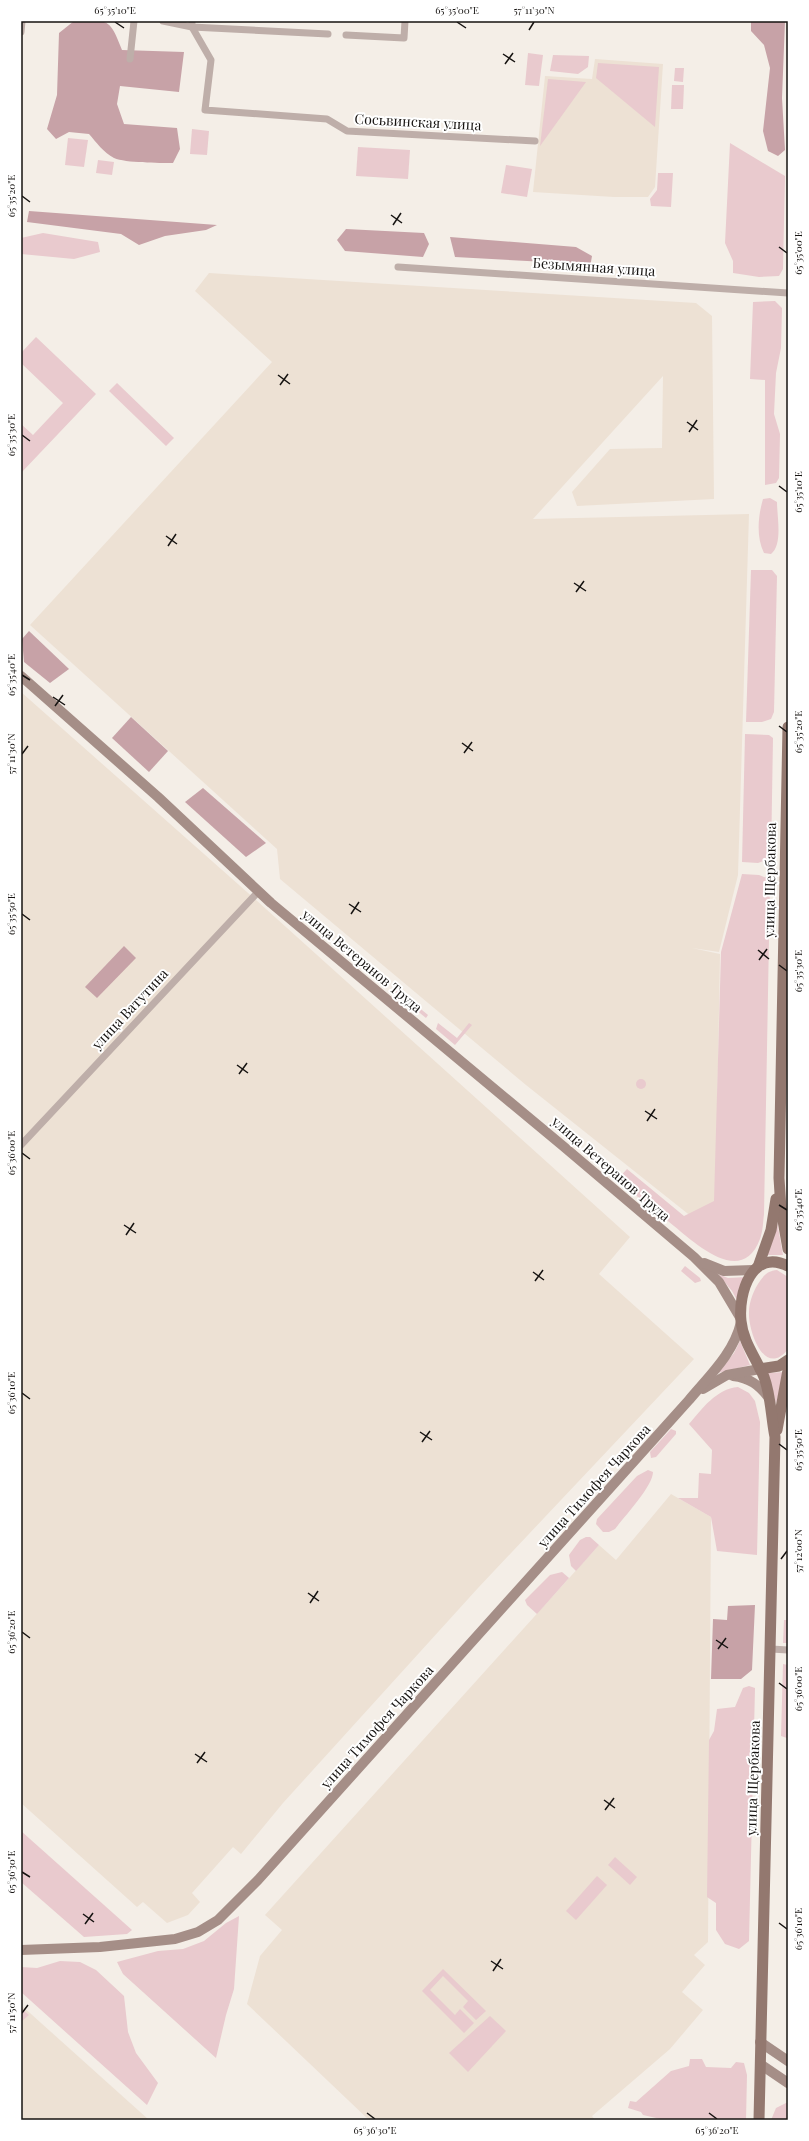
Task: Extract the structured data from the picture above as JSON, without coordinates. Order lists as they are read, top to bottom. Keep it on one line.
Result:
{"streets":{"main road":["улица Щербакова","улица Ветеранов Труда","улица Тимофея Чаркова"],"street":["Сосьвинская улица","Безымянная улица","улица Ватутина"]},"crossings":[["улица Ветеранов Труда","улица Ватутина"]],"coordinates":["65°35'10\"E","65°35'00\"E","57°11'30\"N","65°35'20\"E","65°35'30\"E","65°35'40\"E","65°35'50\"E","65°36'00\"E","65°36'10\"E","57°12'00\"N","65°36'20\"E","65°36'30\"E","57°11'50\"N"]}
